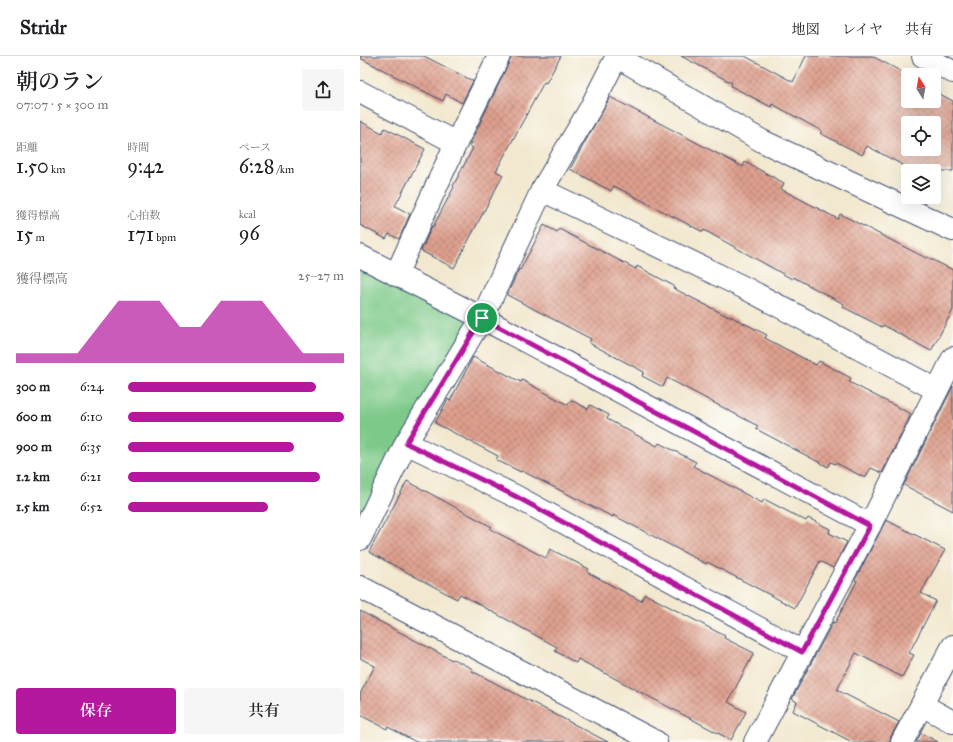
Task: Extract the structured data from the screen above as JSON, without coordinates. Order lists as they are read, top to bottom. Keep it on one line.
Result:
{"north":"top","page":{"header":"Stridr","nav":["地図","レイヤ","共有"],"heading":["朝のラン","07:07 · 5 × 300 m"],"stats":[["距離","1.50 km"],["時間","9:42"],["ペース","6:28 /km"],["獲得標高","15 m"],["心拍数","171 bpm"],["kcal","96"]],"chart":["獲得標高","25–27 m"],"list":[{"name":"300 m","note":"6:24"},{"name":"600 m","note":"6:10"},{"name":"900 m","note":"6:35"},{"name":"1.2 km","note":"6:21"},{"name":"1.5 km","note":"6:52"}],"buttons":["保存","共有"]}}
